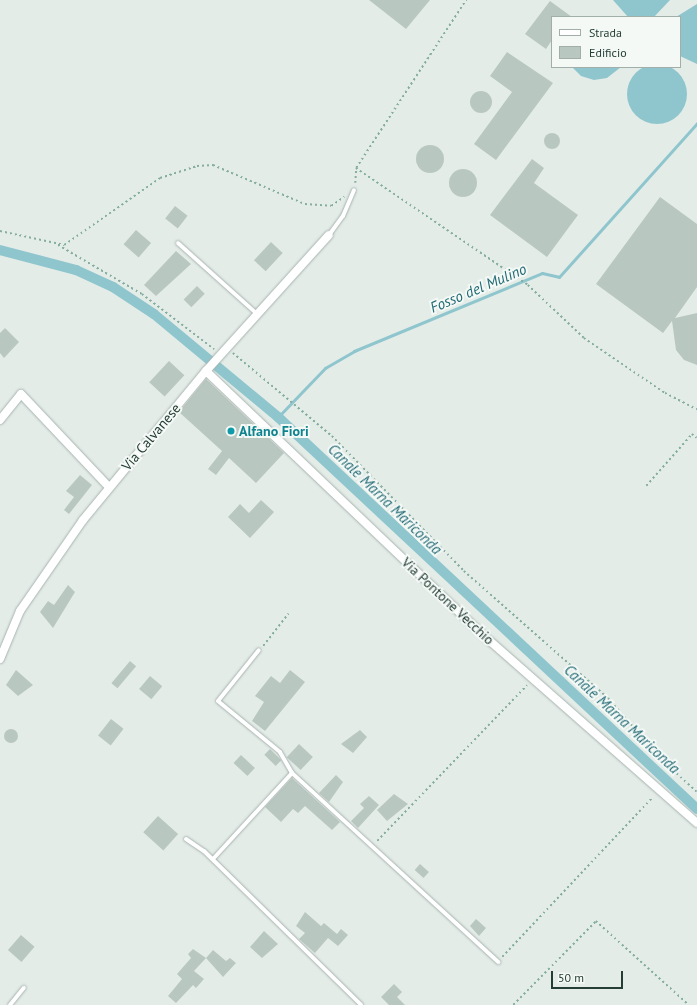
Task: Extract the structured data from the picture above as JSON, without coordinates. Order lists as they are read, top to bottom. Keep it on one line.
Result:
{"streets":{"street":["Via Calvanese","Via Pontone Vecchio"]},"crossings":[["Via Calvanese","Via Pontone Vecchio"]],"water":["Fosso del Mulino","Canale Marna Mariconda"],"places":["Alfano Fiori"],"legend":["Strada","Edificio"],"scale_bar":"50 m"}
